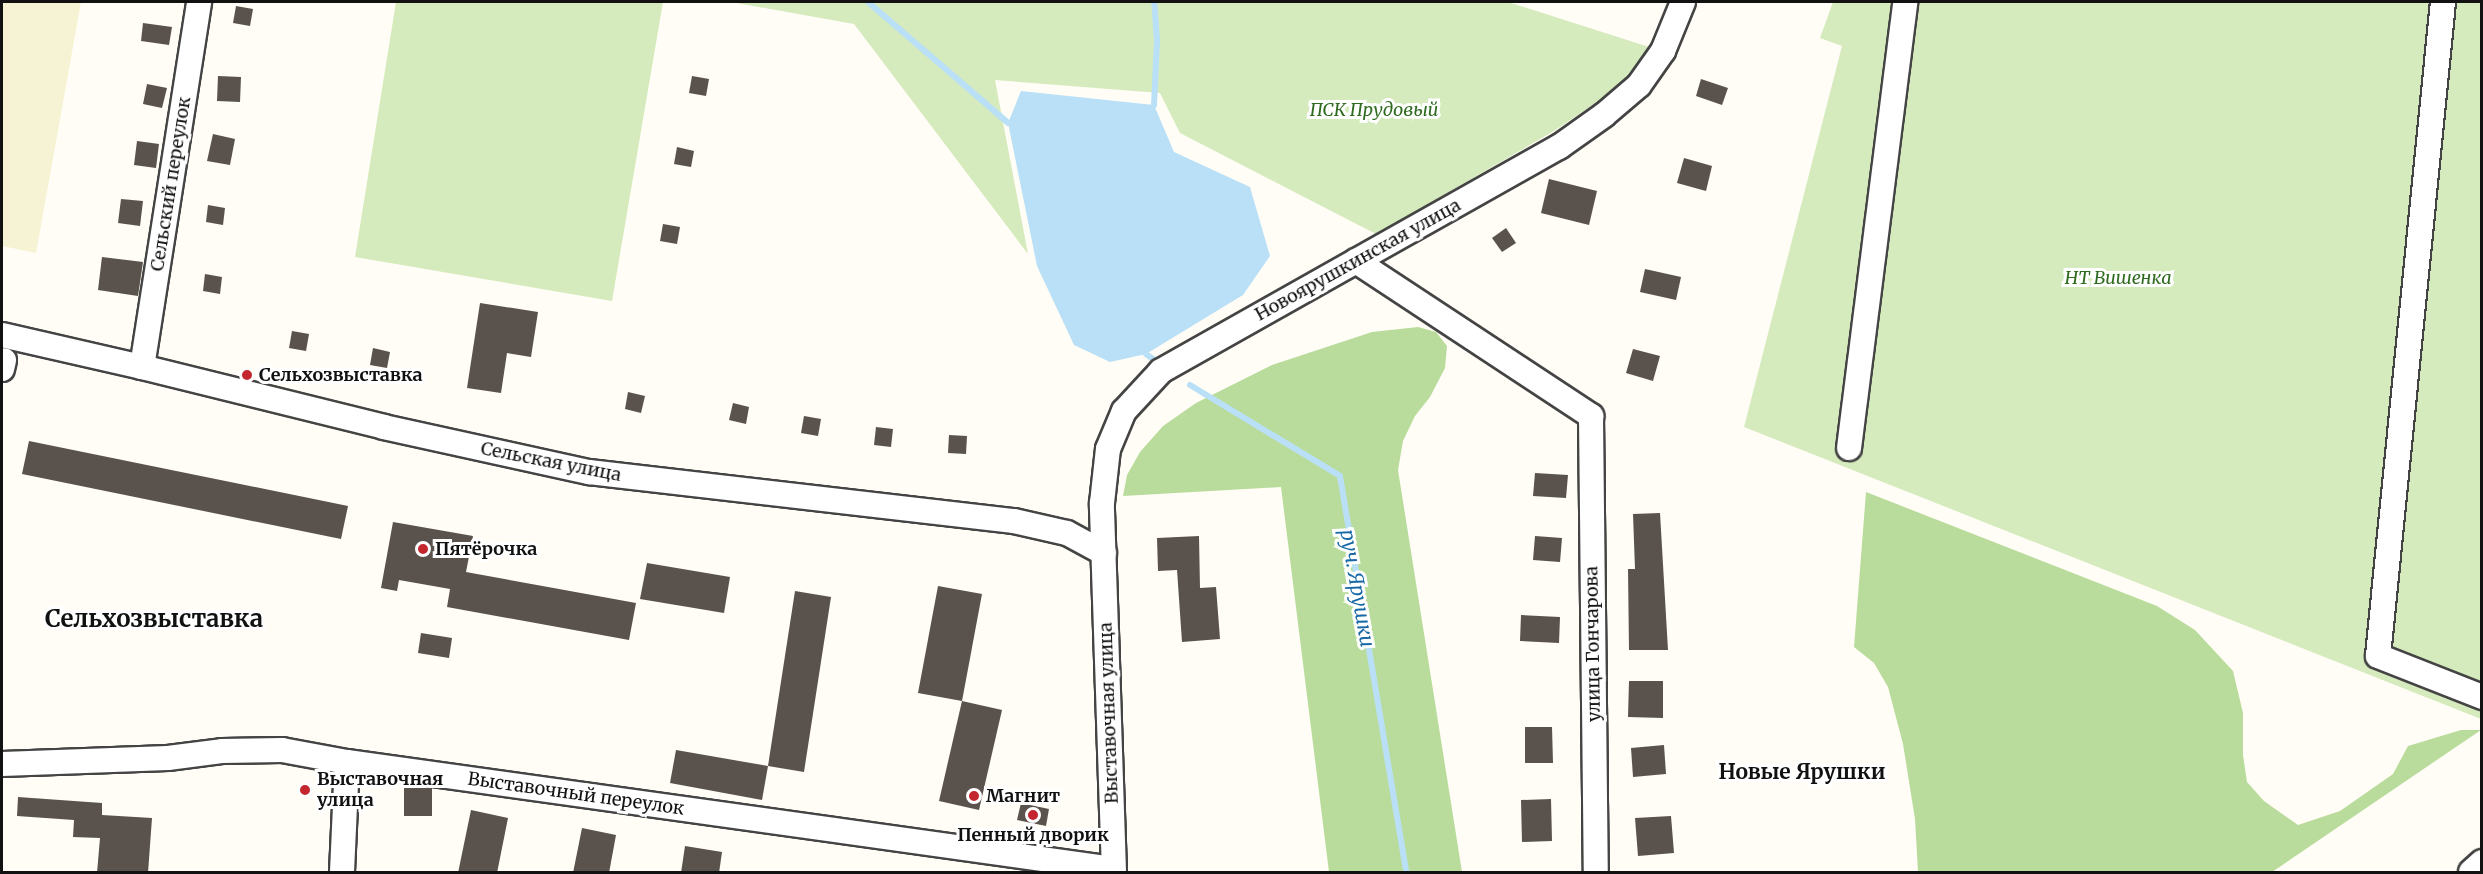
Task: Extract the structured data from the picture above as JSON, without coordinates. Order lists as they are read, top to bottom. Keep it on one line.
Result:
{"streets":{"street":["Сельский переулок","Новоярушкинская улица","Сельская улица","улица Гончарова","Выставочная улица","Выставочный переулок"]},"crossings":[["Сельский переулок","Сельская улица"],["Новоярушкинская улица","Сельская улица"],["Новоярушкинская улица","улица Гончарова"],["Новоярушкинская улица","Выставочная улица"],["Сельская улица","Выставочная улица"],["Выставочная улица","Выставочный переулок"]],"districts":["Сельхозвыставка","Новые Ярушки"],"water":["руч. Ярушки"],"parks":["ПСК Прудовый","НТ Вишенка"],"places":["Сельхозвыставка","Пятёрочка","Выставочная улица","Магнит","Пенный дворик"]}
